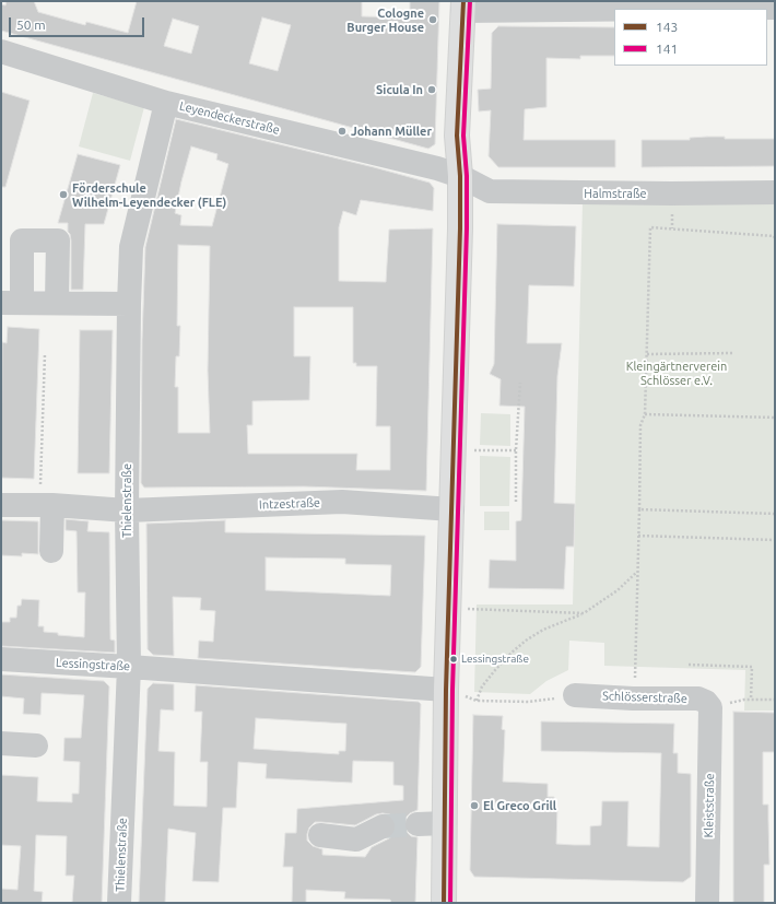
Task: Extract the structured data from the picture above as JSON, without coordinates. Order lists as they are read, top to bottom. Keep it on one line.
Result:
{"streets":{"street":["Leyendeckerstraße","Halmstraße","Thielenstraße","Intzestraße","Lessingstraße","Schlösserstraße","Kleiststraße"]},"crossings":[["Leyendeckerstraße","Halmstraße"],["Leyendeckerstraße","Thielenstraße"],["Thielenstraße","Intzestraße"],["Thielenstraße","Lessingstraße"],["Schlösserstraße","Kleiststraße"]],"parks":["Kleingärtnerverein Schlösser e.V."],"places":["Cologne Burger House","Sicula In","Johann Müller","Förderschule Wilhelm-Leyendecker (FLE)","Lessingstraße","El Greco Grill"],"lines":["transit line 143","transit line 141"],"legend":["143","141"],"scale_bar":"50 m"}
